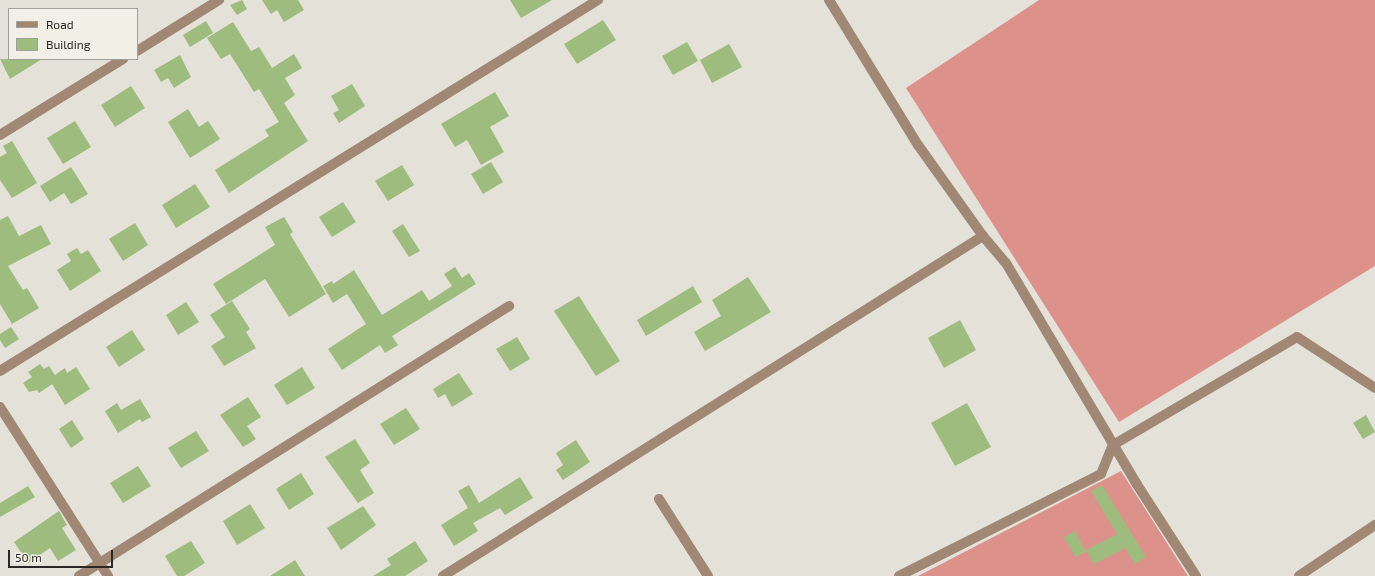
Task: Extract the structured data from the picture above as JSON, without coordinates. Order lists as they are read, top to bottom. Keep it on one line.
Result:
{"legend":["Road","Building"],"scale_bar":"50 m"}
